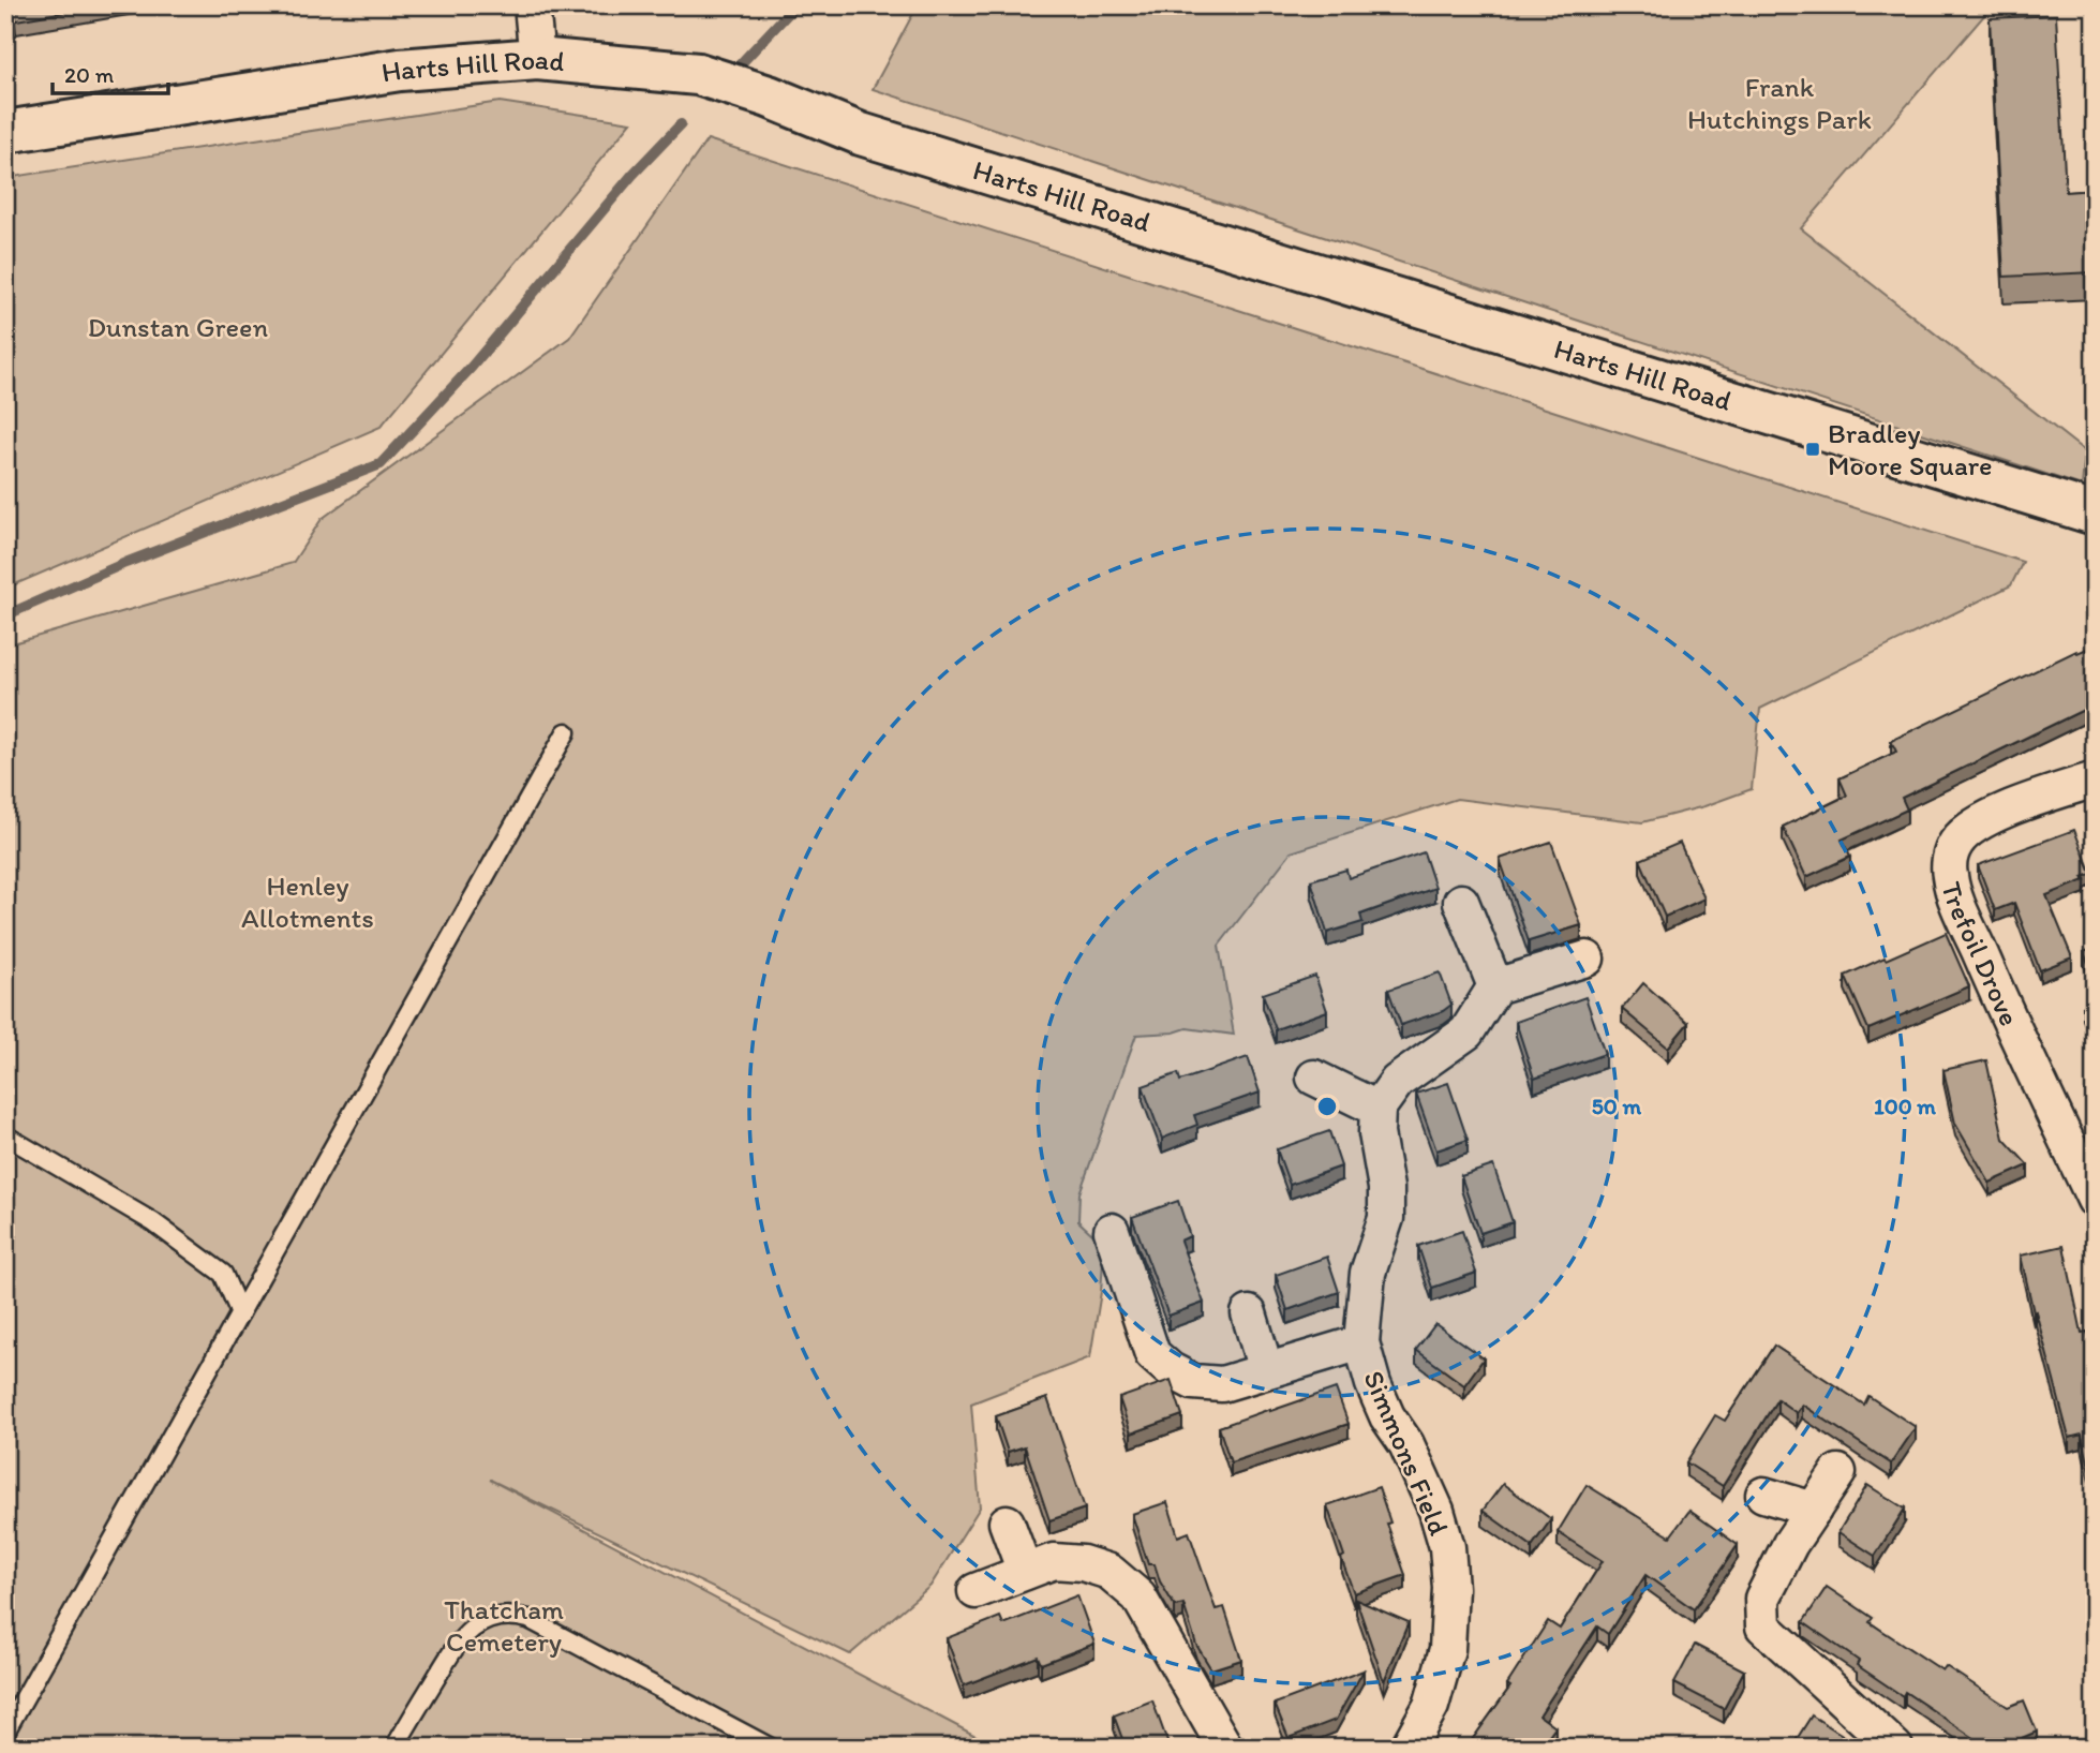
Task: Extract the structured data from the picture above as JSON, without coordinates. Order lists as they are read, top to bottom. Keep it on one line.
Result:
{"streets":{"street":["Harts Hill Road","Trefoil Drove","Simmons Field"]},"parks":["Frank Hutchings Park","Dunstan Green","Henley Allotments","Thatcham Cemetery"],"places":{"transit":["Bradley Moore Square"]},"scale_bar":"20 m","rings":["50 m","100 m"]}
